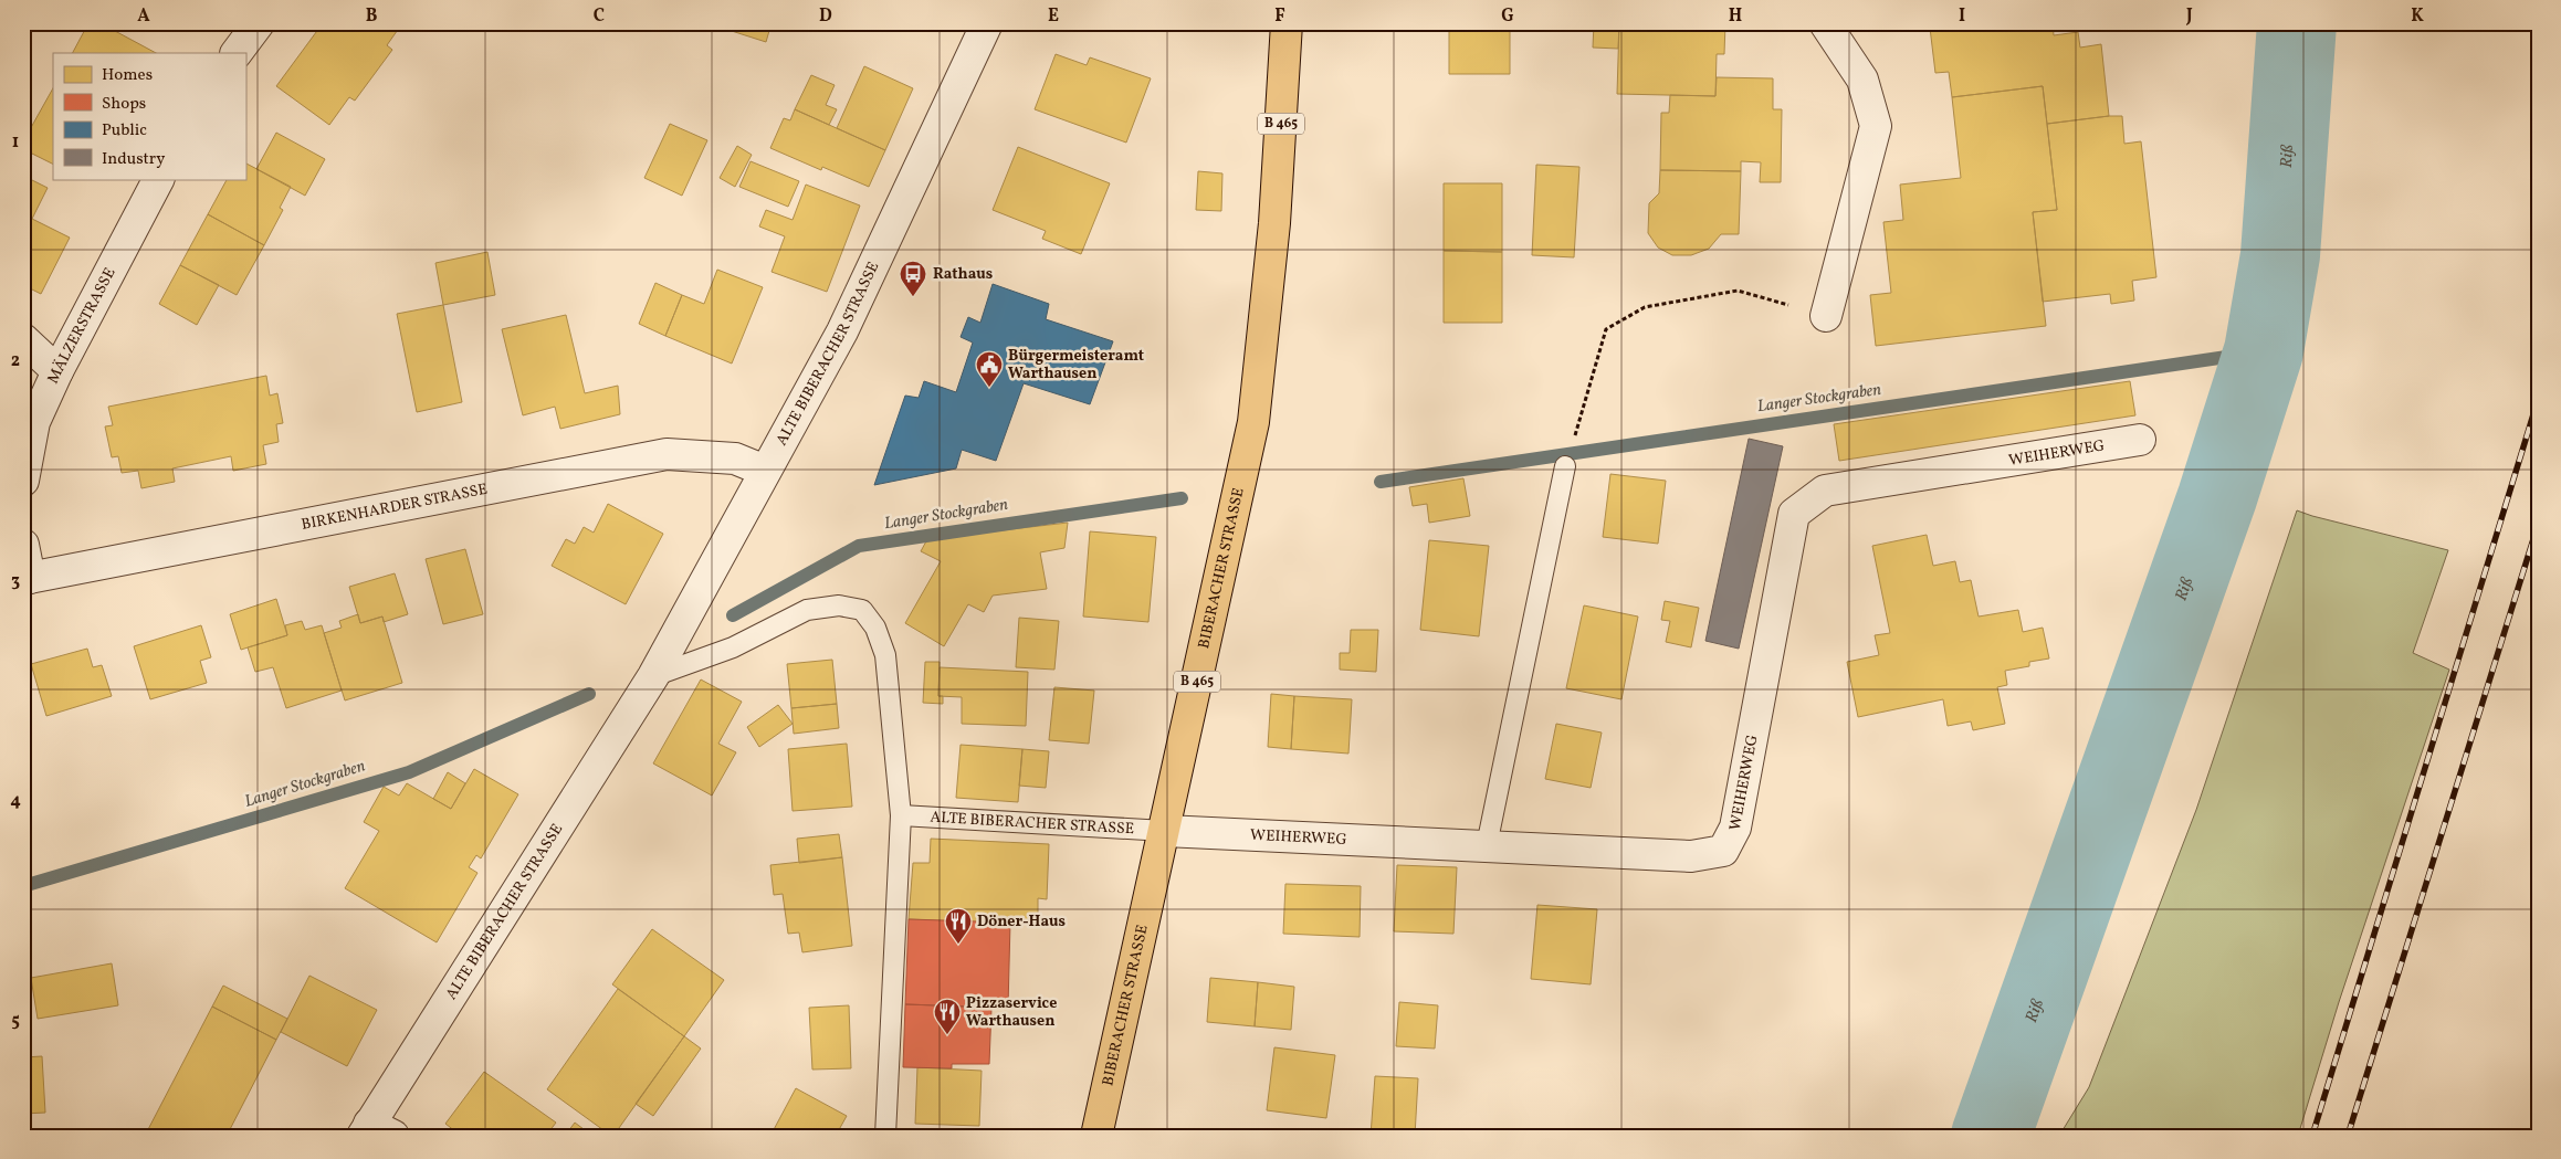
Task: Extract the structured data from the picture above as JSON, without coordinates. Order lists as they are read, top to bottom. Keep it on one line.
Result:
{"streets":{"main road":["B 465","BIBERACHER STRASSE"],"street":["MÄLZERSTRASSE","ALTE BIBERACHER STRASSE","WEIHERWEG","BIRKENHARDER STRASSE"]},"crossings":[["ALTE BIBERACHER STRASSE","WEIHERWEG"],["ALTE BIBERACHER STRASSE","BIRKENHARDER STRASSE"],["ALTE BIBERACHER STRASSE","BIBERACHER STRASSE"],["WEIHERWEG","BIBERACHER STRASSE"]],"water":["Riß","Langer Stockgraben"],"places":{"bus stop":["Rathaus"],"public building":["Bürgermeisteramt Warthausen"],"restaurant":["Döner-Haus","Pizzaservice Warthausen"]},"legend":["Homes","Shops","Public","Industry"],"grid":{"columns":["A","B","C","D","E","F","G","H","I","J","K"],"rows":["1","2","3","4","5"]}}
